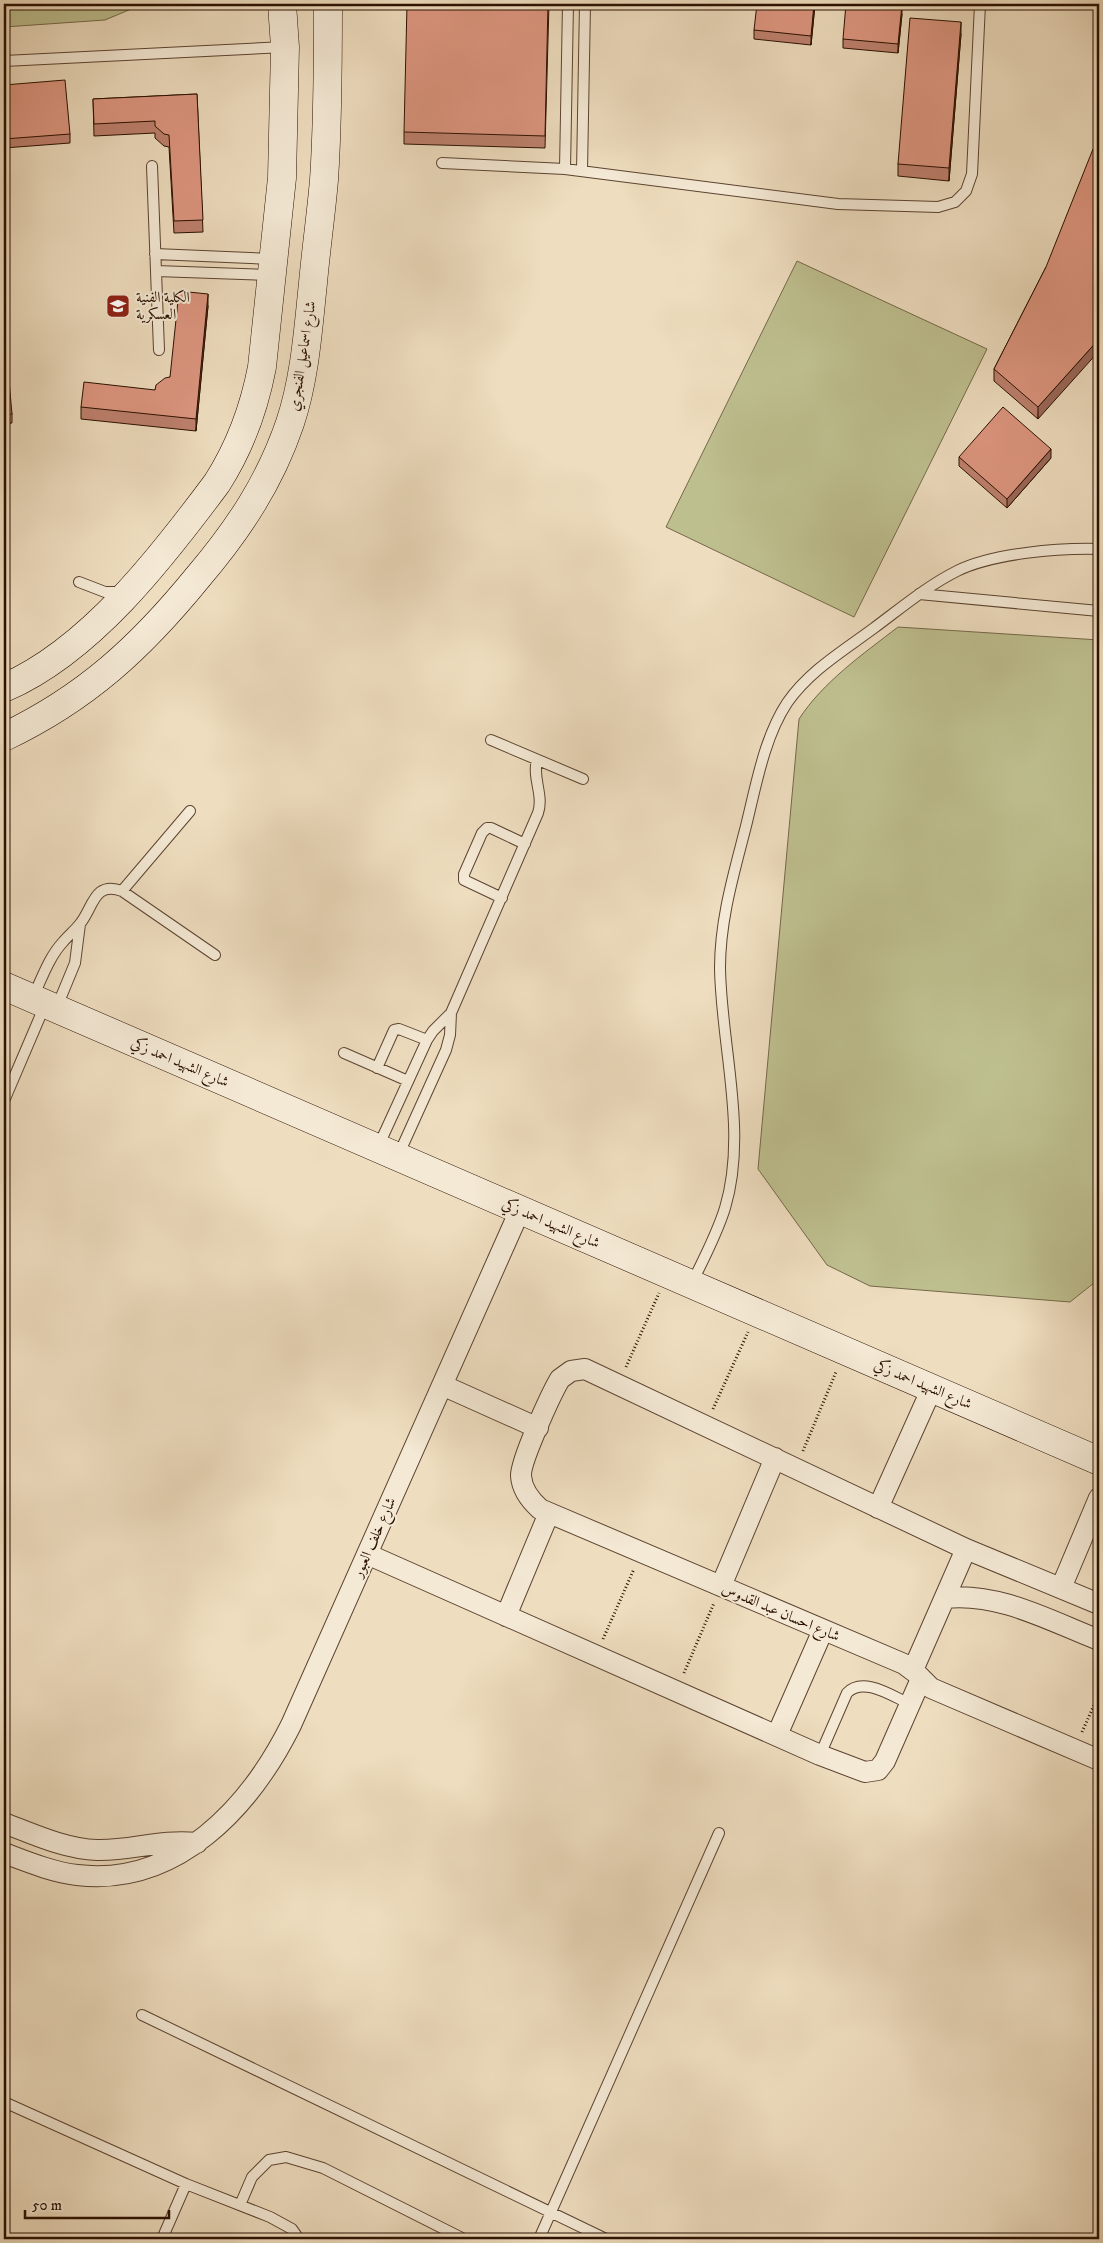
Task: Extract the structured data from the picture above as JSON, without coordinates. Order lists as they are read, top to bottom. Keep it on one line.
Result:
{"streets":{"main road":["شارع اسماعيل الفنجري","شارع الشهيد احمد زكي"],"street":["شارع خلف العبور","شارع احسان عبد القدوس"]},"crossings":[["شارع الشهيد احمد زكي","شارع خلف العبور"]],"places":{"school or university":["الكلية الفنية العسكرية"]},"scale_bar":"50 m"}
